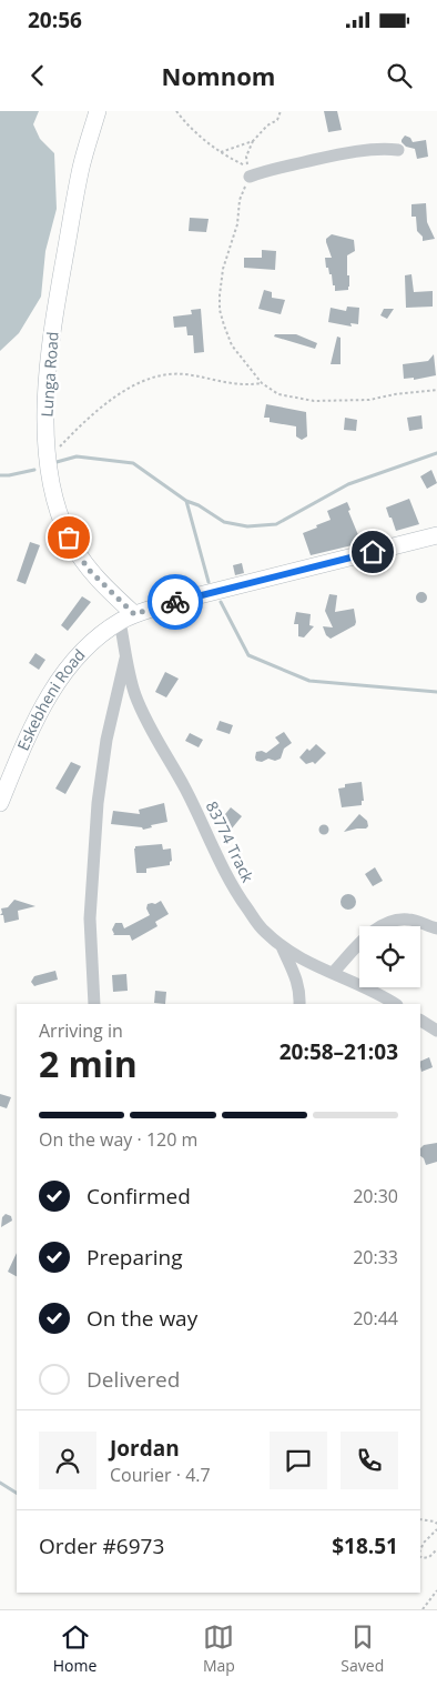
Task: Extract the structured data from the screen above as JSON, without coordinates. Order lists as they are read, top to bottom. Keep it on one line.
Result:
{"streets":{"street":["Lunga Road","Eskebheni Road","83774 Track"]},"crossings":[["Lunga Road","Eskebheni Road"],["Lunga Road","83774 Track"],["Eskebheni Road","83774 Track"]],"page":{"status":"20:56","header":"Nomnom","heading":["2 min","Arriving in","20:58–21:03"],"panel":["Jordan","Courier · 4.7","Order #6973","$18.51"],"bar":"On the way · 120 m","list":[["Confirmed","20:30"],["Preparing","20:33"],["On the way","20:44"],"Delivered"],"tabs":["Home","Map","Saved"]}}
